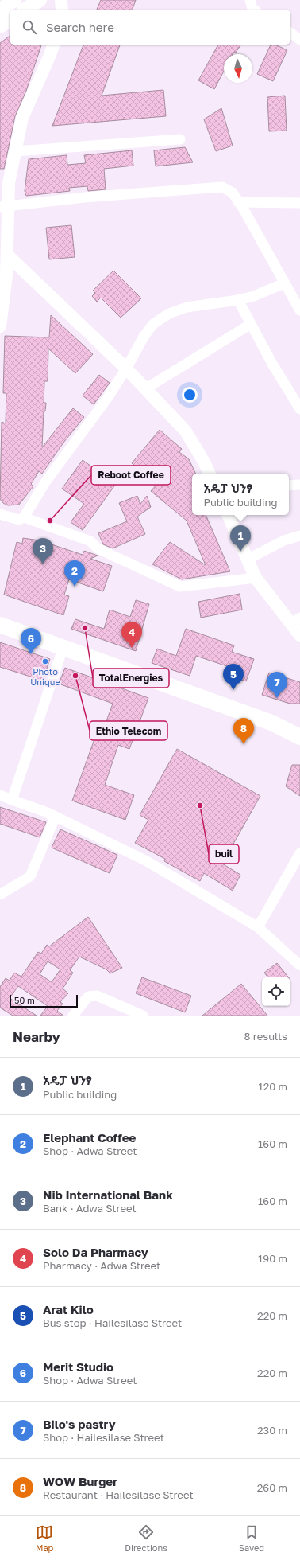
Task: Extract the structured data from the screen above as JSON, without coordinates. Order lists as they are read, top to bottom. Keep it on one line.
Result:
{"places":["Reboot Coffee","TotalEnergies","Photo Unique","Ethio Telecom","buil"],"scale_bar":"50 m","north":"bottom","page":{"search":"Search here","popup":["አዴፓ ህንፃ","Public building"],"pins":["1","3","2","4","6","5","7","8"],"scale":"50 m","heading":["Nearby","8 results"],"list":[{"mark":"1","name":"አዴፓ ህንፃ","note":"Public building","value":"120 m"},{"mark":"2","name":"Elephant Coffee","note":"Shop · Adwa Street","value":"160 m"},{"mark":"3","name":"Nib International Bank","note":"Bank · Adwa Street","value":"160 m"},{"mark":"4","name":"Solo Da Pharmacy","note":"Pharmacy · Adwa Street","value":"190 m"},{"mark":"5","name":"Arat Kilo","note":"Bus stop · Hailesilase Street","value":"220 m"},{"mark":"6","name":"Merit Studio","note":"Shop · Adwa Street","value":"220 m"},{"mark":"7","name":"Bilo's pastry","note":"Shop · Hailesilase Street","value":"230 m"},{"mark":"8","name":"WOW Burger","note":"Restaurant · Hailesilase Street","value":"260 m"}],"nav":["Map","Directions","Saved"]}}
